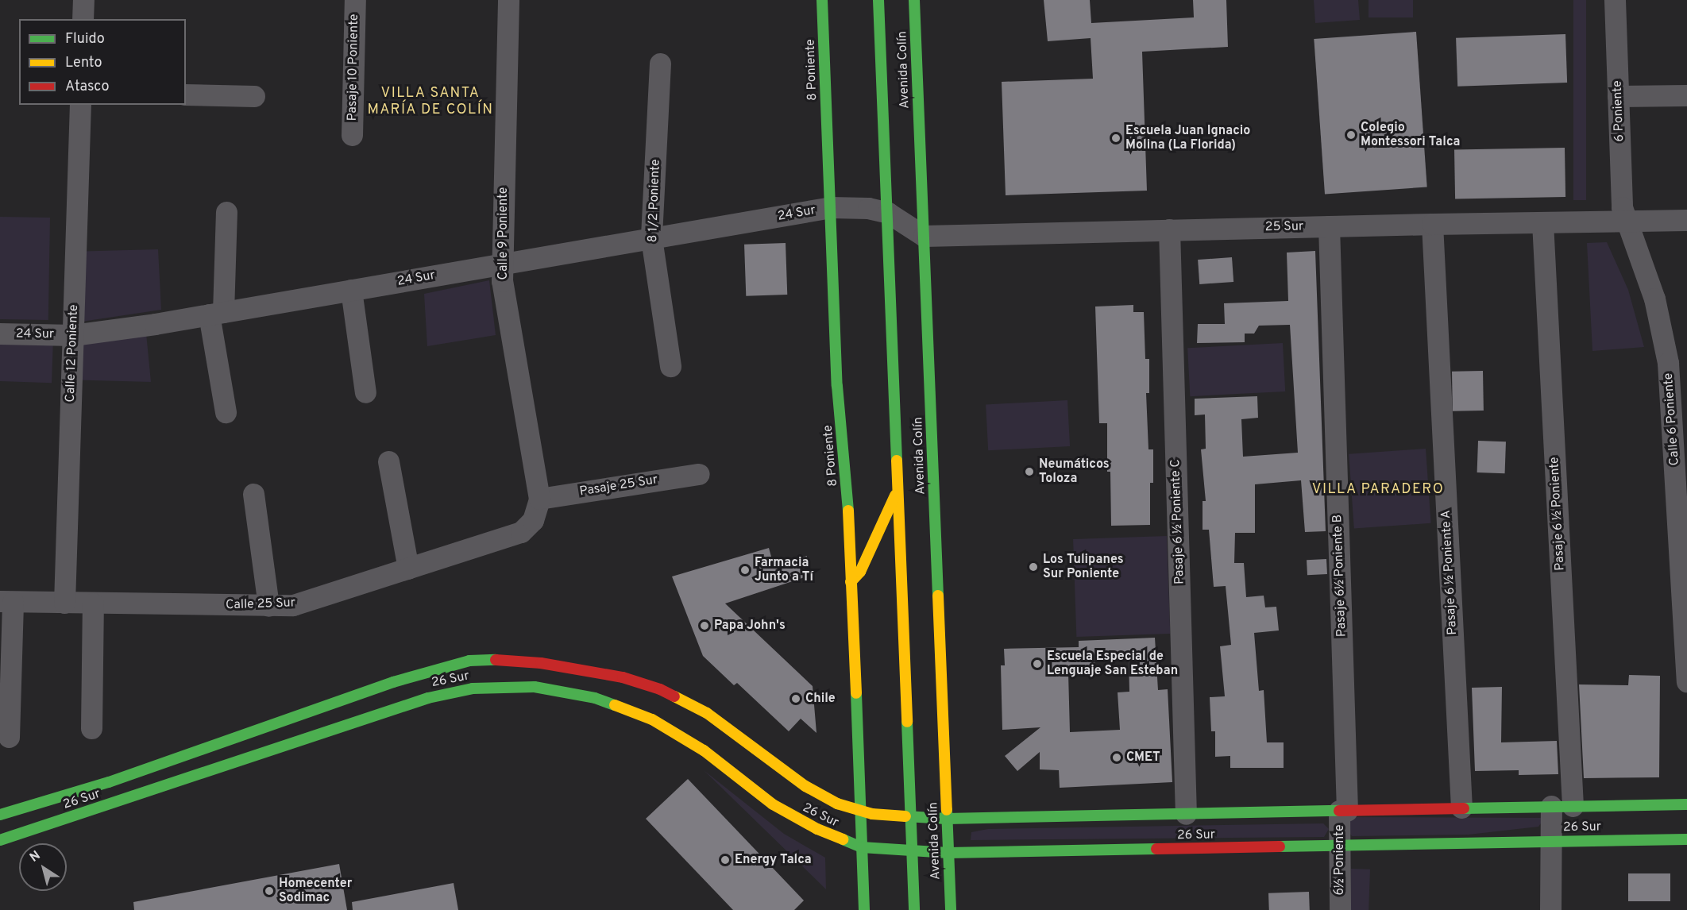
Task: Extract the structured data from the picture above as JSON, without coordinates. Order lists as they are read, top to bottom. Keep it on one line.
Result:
{"streets":{"street":["Pasaje 10 Poniente","8 Poniente","Avenida Colín","6 Poniente","8 1/2 Poniente","24 Sur","25 Sur","Calle 9 Poniente","Calle 12 Poniente","Calle 6 Poniente","Pasaje 25 Sur","Pasaje 6 ½ Poniente","Pasaje 6 ½ Poniente C","Pasaje 6 ½ Poniente A","Pasaje 6½ Poniente B","Calle 25 Sur","26 Sur","6½ Poniente"]},"crossings":[["8 Poniente","24 Sur"],["8 Poniente","26 Sur"],["Avenida Colín","24 Sur"],["Avenida Colín","25 Sur"],["Avenida Colín","26 Sur"],["6 Poniente","25 Sur"],["6 Poniente","Calle 6 Poniente"],["8 1/2 Poniente","24 Sur"],["24 Sur","Calle 9 Poniente"],["24 Sur","Calle 12 Poniente"],["25 Sur","Calle 6 Poniente"],["25 Sur","Pasaje 6 ½ Poniente"],["25 Sur","Pasaje 6 ½ Poniente C"],["25 Sur","Pasaje 6 ½ Poniente A"],["25 Sur","Pasaje 6½ Poniente B"],["Calle 9 Poniente","Pasaje 25 Sur"],["Calle 9 Poniente","Calle 25 Sur"],["Calle 12 Poniente","Calle 25 Sur"],["Pasaje 6 ½ Poniente","26 Sur"],["Pasaje 6 ½ Poniente C","26 Sur"],["Pasaje 6 ½ Poniente A","26 Sur"],["Pasaje 6½ Poniente B","26 Sur"],["Pasaje 6½ Poniente B","6½ Poniente"],["26 Sur","6½ Poniente"]],"districts":["VILLA SANTA MARÍA DE COLÍN","VILLA PARADERO"],"places":["Colegio Montessori Talca","Escuela Juan Ignacio Molina (La Florida)","Neumáticos Toloza","Los Tulipanes Sur Poniente","Farmacia Junto a Tí","Papa John's","Escuela Especial de Lenguaje San Esteban","Chile","CMET","Energy Talca","Homecenter Sodimac"],"legend":["Fluido","Lento","Atasco"],"north":"top left"}
